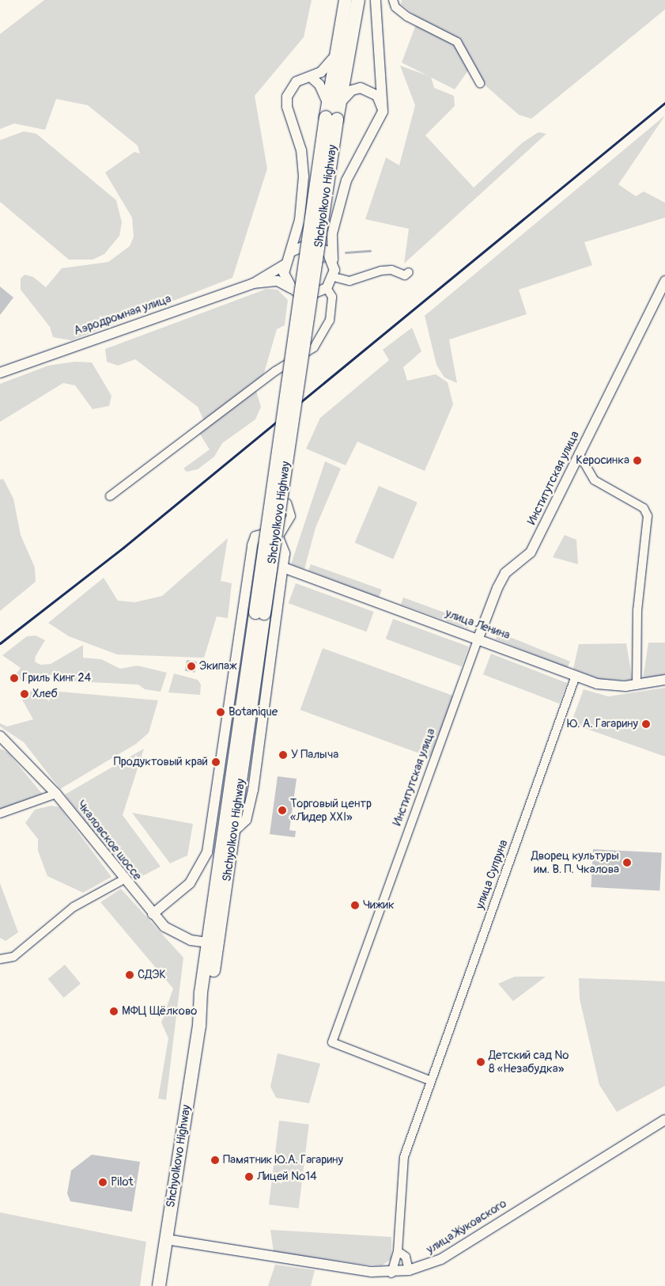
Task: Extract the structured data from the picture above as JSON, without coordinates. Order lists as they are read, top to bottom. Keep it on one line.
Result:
{"streets":{"main road":["Shchyolkovo Highway"],"street":["Аэродромная улица","Институтская улица","улица Ленина","Чкаловское шоссе","улица Супруна","улица Жуковского"]},"crossings":[["Shchyolkovo Highway","Чкаловское шоссе"],["Shchyolkovo Highway","улица Жуковского"],["Институтская улица","улица Ленина"],["Институтская улица","улица Супруна"],["улица Ленина","улица Супруна"]],"places":["Керосинка","Экипаж","Гриль Кинг 24","Хлеб","Botanique","Ю. А. Гагарину","У Палыча","Продуктовый край","Торговый центр «Лидер XXI»","Дворец культуры им. В. П. Чкалова","Чижик","СДЭК","МФЦ Щёлково","Детский сад № 8 «Незабудка»","Памятник Ю.А. Гагарину","Лицей №14","Pilot"]}
